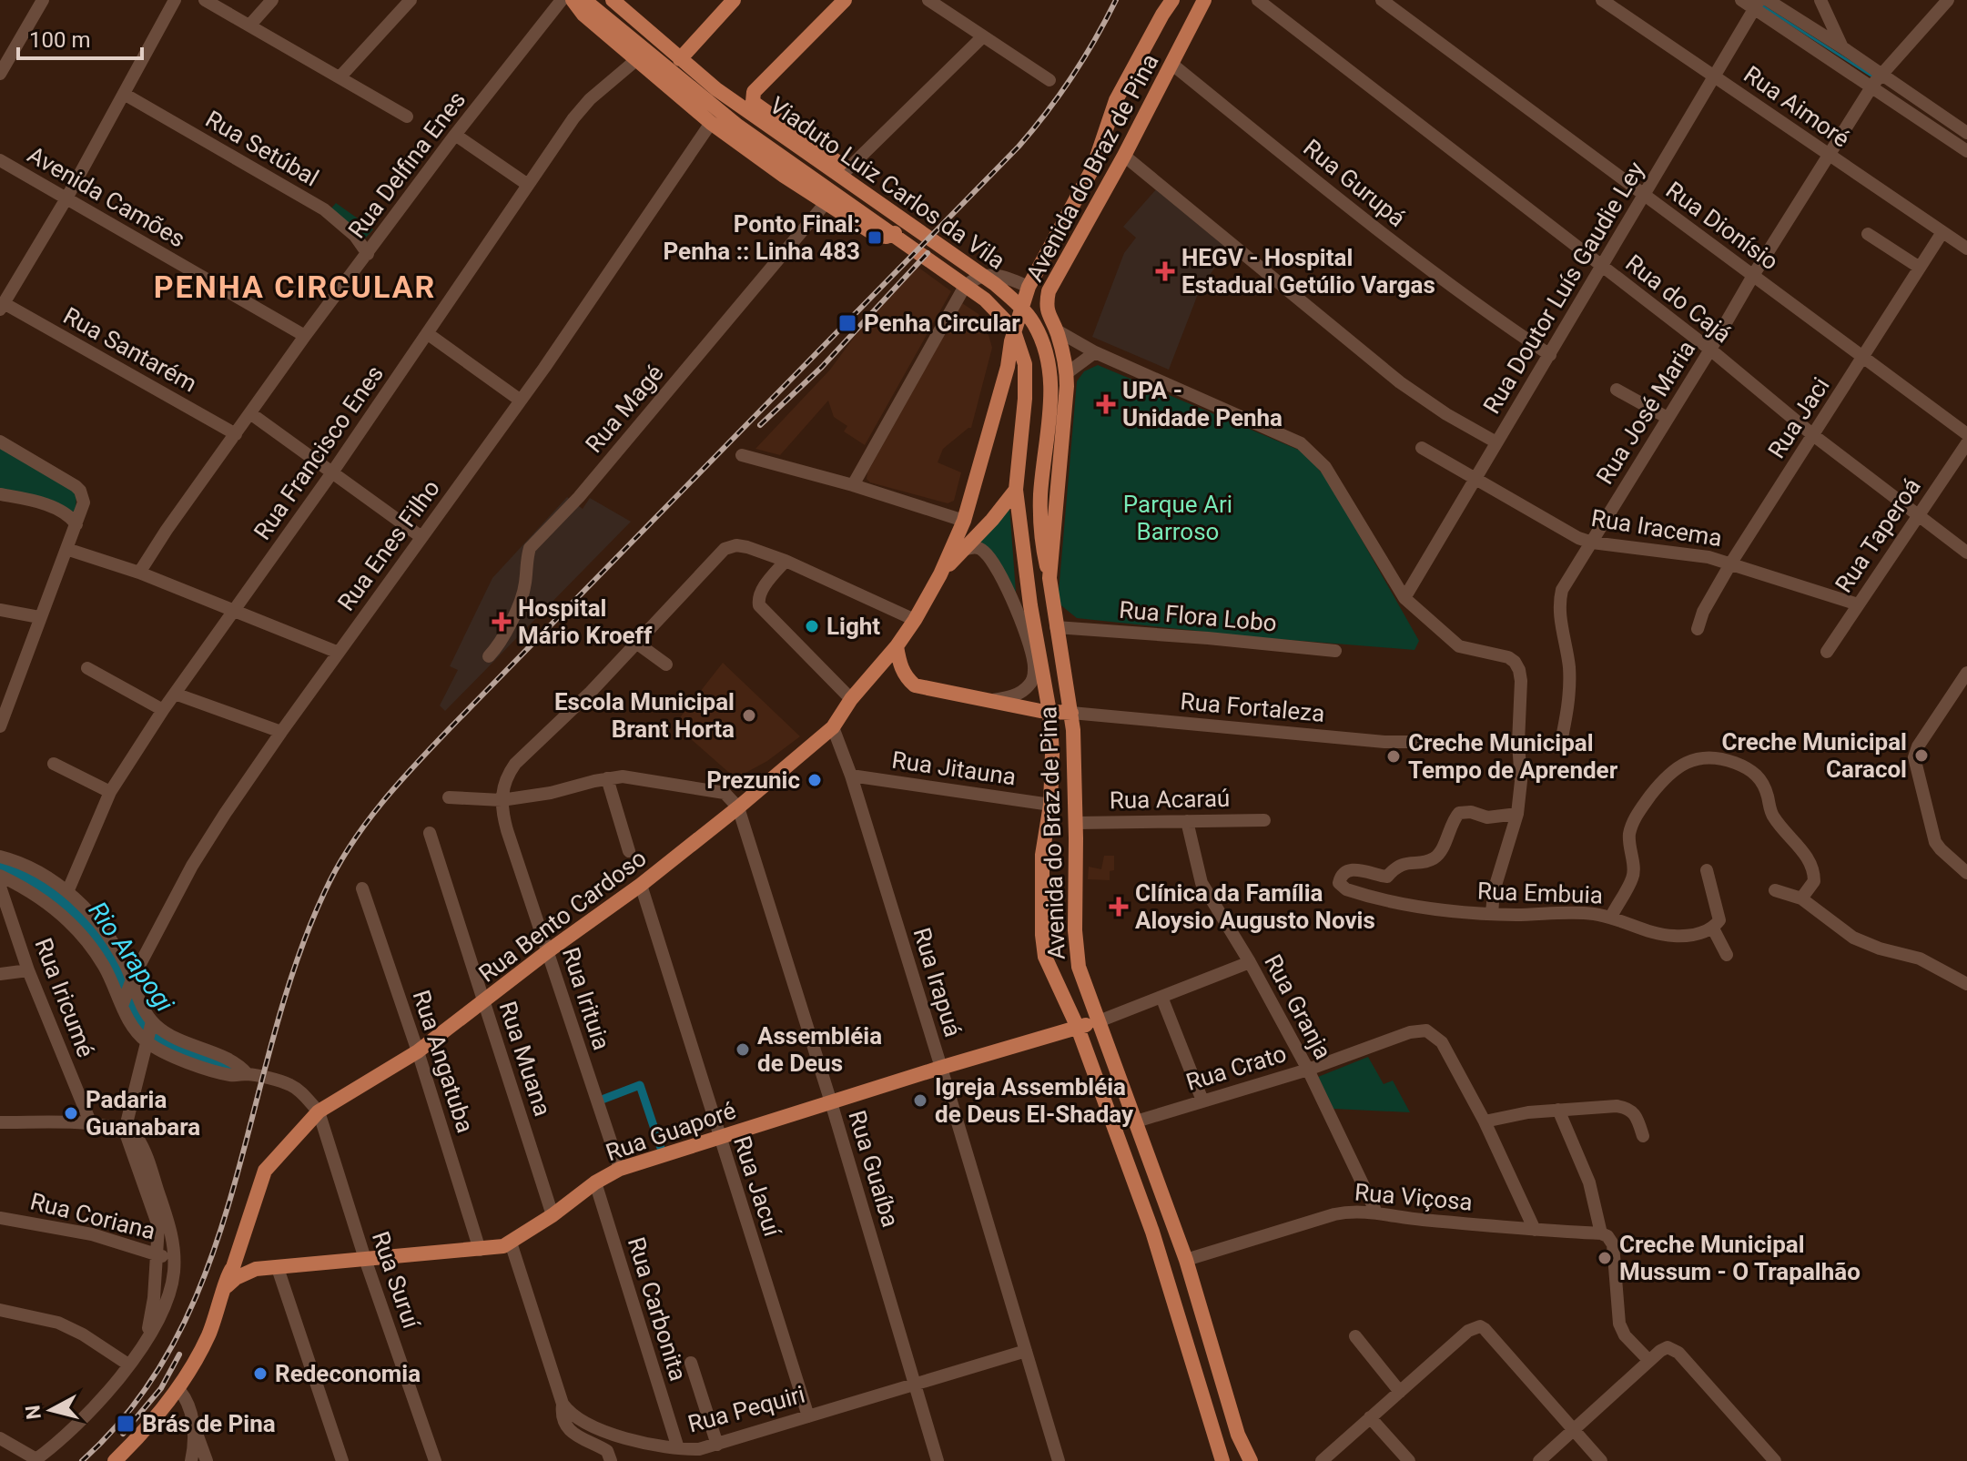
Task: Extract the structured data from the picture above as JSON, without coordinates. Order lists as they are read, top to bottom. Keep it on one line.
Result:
{"streets":{"main road":["Avenida do Braz de Pina","Viaduto Luiz Carlos da Vila","Rua Bento Cardoso","Rua Guaporé"],"street":["Rua Aimoré","Rua Setúbal","Rua Delfina Enes","Rua Gurupá","Avenida Camões","Rua Dionísio","Rua Doutor Luís Gaudie Ley","Rua do Cajá","Rua Santarém","Rua Magé","Rua José Maria","Rua Jaci","Rua Francisco Enes","Rua Iracema","Rua Taperoá","Rua Enes Filho","Rua Flora Lobo","Rua Fortaleza","Rua Jitauna","Rua Acaraú","Rua Embuia","Rua Irapuá","Rua Iricumé","Rua Irituia","Rua Granja","Rua Muana","Rua Angatuba","Rua Crato","Rua Guaíba","Rua Jacuí","Rua Viçosa","Rua Coriana","Rua Suruí","Rua Carbonita","Rua Pequiri"]},"crossings":[["Rua Aimoré","Rua Doutor Luís Gaudie Ley"],["Rua Aimoré","Rua José Maria"],["Rua Aimoré","Rua Jaci"],["Rua Setúbal","Rua Delfina Enes"],["Rua Delfina Enes","Avenida Camões"],["Rua Delfina Enes","Rua Santarém"],["Avenida do Braz de Pina","Viaduto Luiz Carlos da Vila"],["Avenida do Braz de Pina","Rua Gurupá"],["Avenida do Braz de Pina","Rua Flora Lobo"],["Avenida do Braz de Pina","Rua Fortaleza"],["Avenida do Braz de Pina","Rua Jitauna"],["Avenida do Braz de Pina","Rua Acaraú"],["Avenida do Braz de Pina","Rua Bento Cardoso"],["Avenida do Braz de Pina","Rua Crato"],["Avenida do Braz de Pina","Rua Guaporé"],["Avenida do Braz de Pina","Rua Viçosa"],["Rua Gurupá","Rua Doutor Luís Gaudie Ley"],["Rua Dionísio","Rua Doutor Luís Gaudie Ley"],["Rua Dionísio","Rua José Maria"],["Rua Dionísio","Rua Jaci"],["Rua Doutor Luís Gaudie Ley","Rua do Cajá"],["Rua Doutor Luís Gaudie Ley","Rua Iracema"],["Rua do Cajá","Rua José Maria"],["Rua do Cajá","Rua Jaci"],["Rua do Cajá","Rua Taperoá"],["Rua José Maria","Rua Iracema"],["Rua Jaci","Rua Iracema"],["Rua Iracema","Rua Taperoá"],["Rua Jitauna","Rua Irapuá"],["Rua Acaraú","Rua Granja"],["Rua Bento Cardoso","Rua Irapuá"],["Rua Bento Cardoso","Rua Irituia"],["Rua Bento Cardoso","Rua Muana"],["Rua Bento Cardoso","Rua Angatuba"],["Rua Bento Cardoso","Rua Guaporé"],["Rua Bento Cardoso","Rua Guaíba"],["Rua Bento Cardoso","Rua Jacuí"],["Rua Bento Cardoso","Rua Suruí"],["Rua Irapuá","Rua Guaporé"],["Rua Irapuá","Rua Pequiri"],["Rua Irituia","Rua Guaporé"],["Rua Granja","Rua Crato"],["Rua Granja","Rua Viçosa"],["Rua Muana","Rua Guaporé"],["Rua Angatuba","Rua Guaporé"],["Rua Guaporé","Rua Guaíba"],["Rua Guaporé","Rua Jacuí"],["Rua Guaporé","Rua Suruí"],["Rua Guaporé","Rua Carbonita"],["Rua Guaíba","Rua Pequiri"],["Rua Jacuí","Rua Pequiri"],["Rua Carbonita","Rua Pequiri"]],"districts":["PENHA CIRCULAR"],"water":["Rio Arapogi"],"parks":["Parque Ari Barroso"],"places":{"transit":["Ponto Final: Penha :: Linha 483","Penha Circular","Brás de Pina"],"health":["HEGV - Hospital Estadual Getúlio Vargas","UPA - Unidade Penha","Hospital Mário Kroeff","Clínica da Família Aloysio Augusto Novis"],"other":["Light","Escola Municipal Brant Horta","Creche Municipal Caracol","Creche Municipal Tempo de Aprender","Prezunic","Assembléia de Deus","Igreja Assembléia de Deus El-Shaday","Padaria Guanabara","Creche Municipal Mussum - O Trapalhão","Redeconomia"]},"scale_bar":"100 m","north":"left"}
